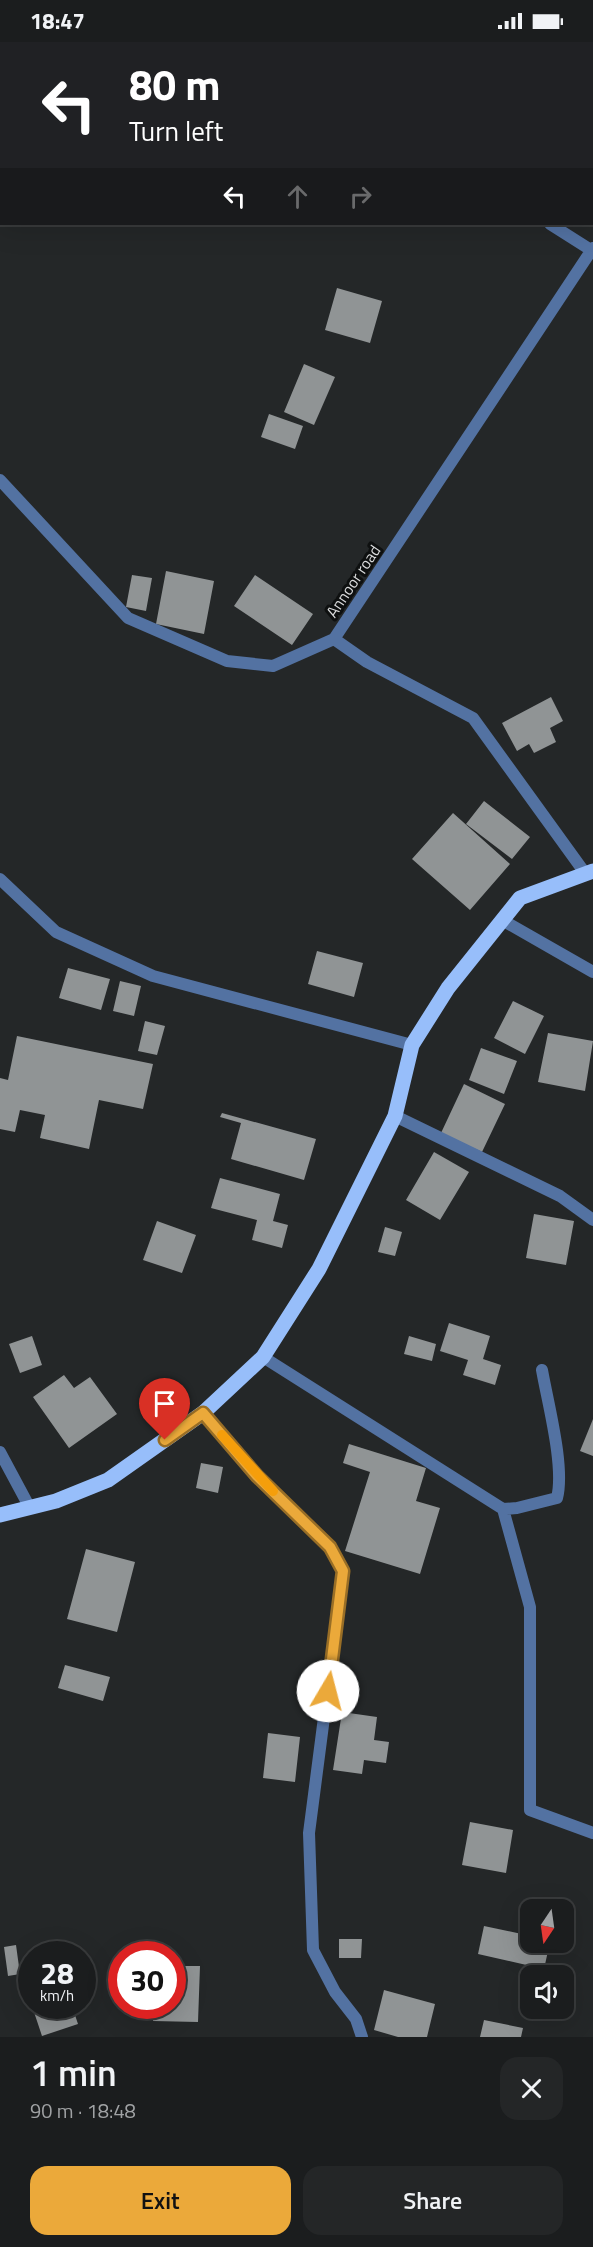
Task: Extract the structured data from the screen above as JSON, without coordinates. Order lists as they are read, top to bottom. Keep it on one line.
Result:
{"streets":{"street":["Annoor road"]},"north":"bottom","page":{"status":"18:47","turn":["80 m","Turn left"],"speed":"28 km/h","limit":"30","heading":["1 min","90 m · 18:48"],"buttons":["Exit","Share"]}}
